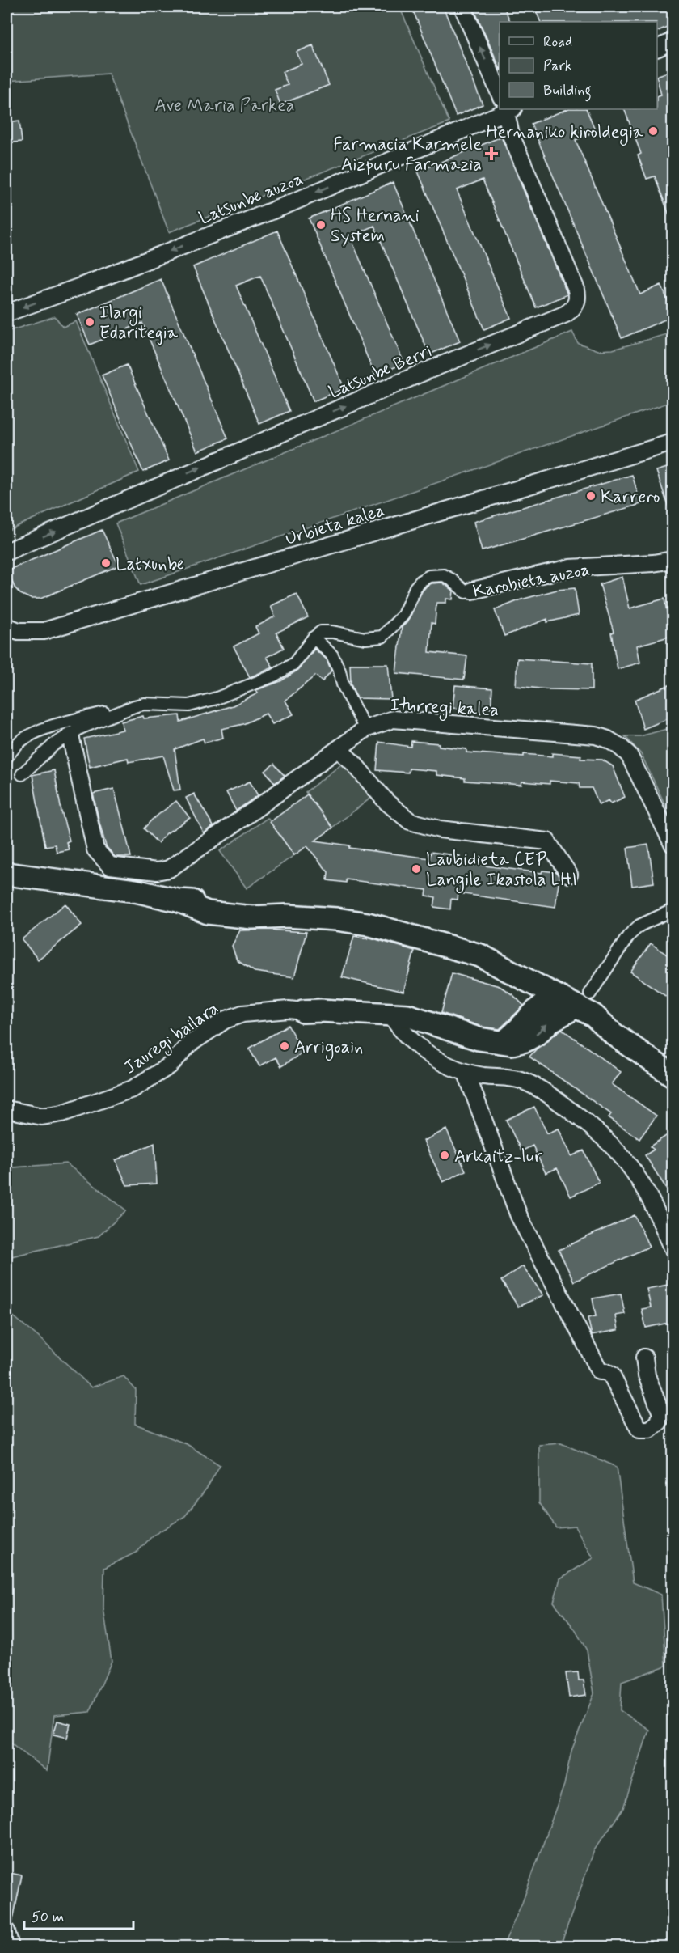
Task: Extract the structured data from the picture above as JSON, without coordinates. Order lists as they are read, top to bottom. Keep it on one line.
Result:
{"streets":{"street":["Latsunbe auzoa","Latsunbe Berri","Urbieta kalea","Karobieta auzoa","Iturregi kalea","Jauregi bailara"]},"one_way":["Latsunbe auzoa","Latsunbe Berri"],"parks":["Ave Maria Parkea"],"places":{"other":["Hernaniko kiroldegia","HS Hernani System","Ilargi Edaritegia","Karrero","Latxunbe","Laubidieta CEP Langile Ikastola LHI","Arrigoain","Arkaitz-lur"],"health":["Farmacia Karmele Aizpuru Farmazia"]},"legend":["Road","Park","Building"],"scale_bar":"50 m"}
